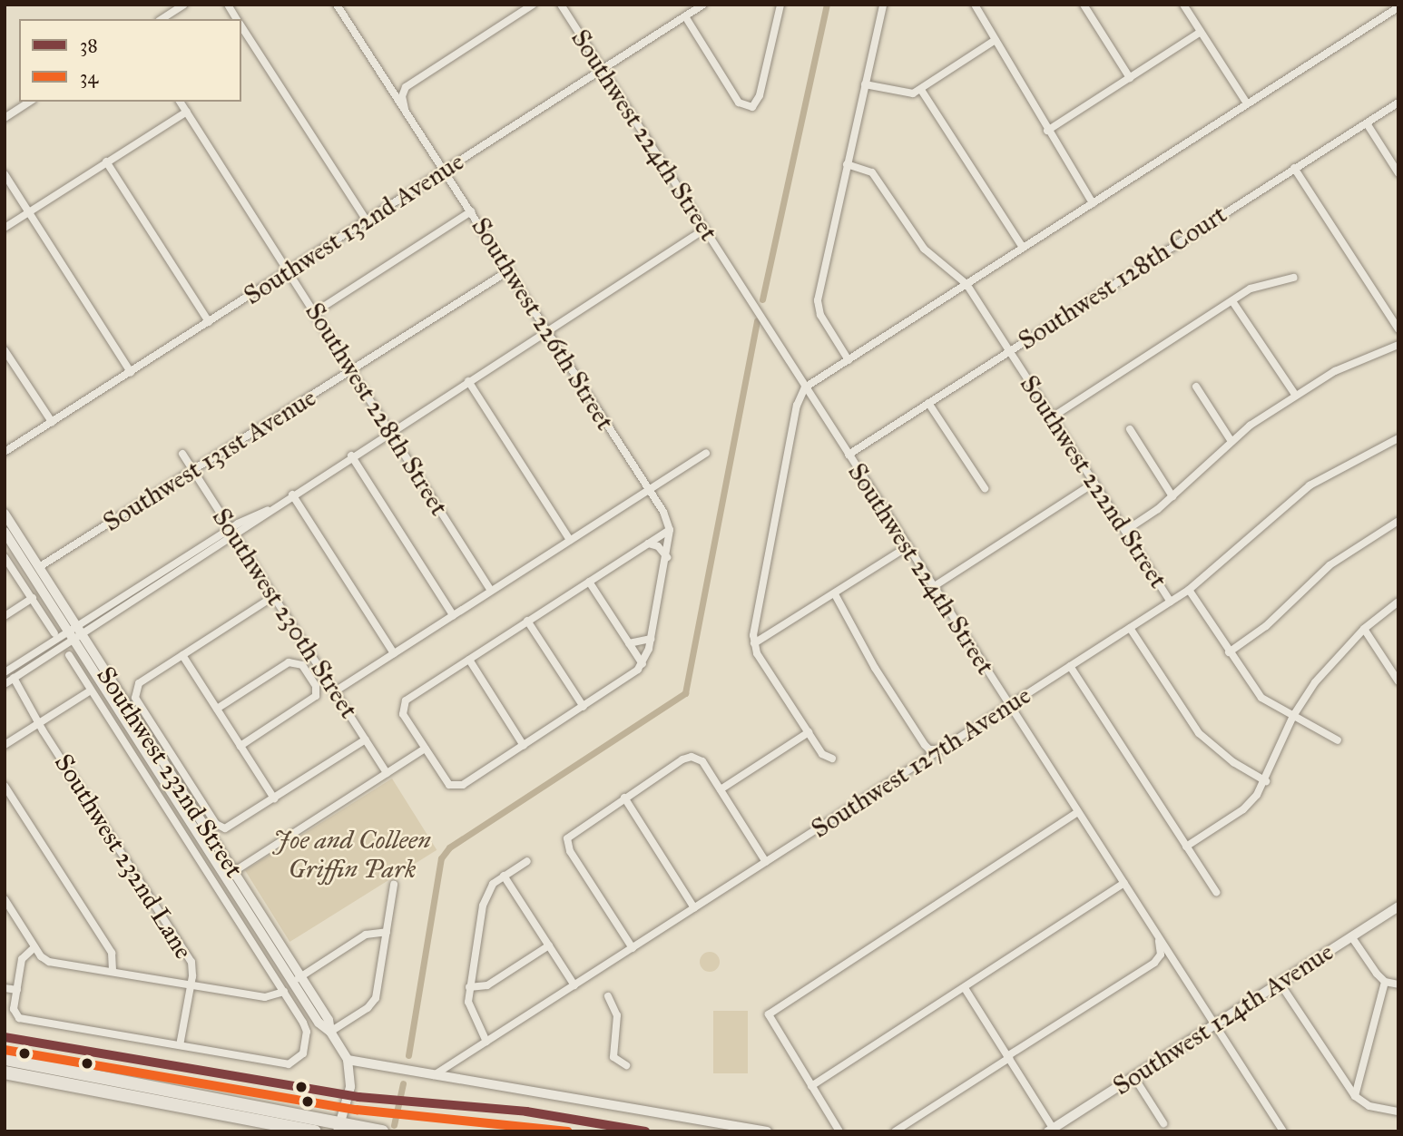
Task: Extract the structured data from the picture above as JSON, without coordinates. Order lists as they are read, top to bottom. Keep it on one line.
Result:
{"streets":{"street":["Southwest 224th Street","Southwest 132nd Avenue","Southwest 128th Court","Southwest 226th Street","Southwest 228th Street","Southwest 131st Avenue","Southwest 222nd Street","Southwest 230th Street","Southwest 127th Avenue","Southwest 232nd Street","Southwest 232nd Lane","Southwest 124th Avenue"]},"crossings":[["Southwest 224th Street","Southwest 132nd Avenue"],["Southwest 224th Street","Southwest 128th Court"],["Southwest 224th Street","Southwest 127th Avenue"],["Southwest 224th Street","Southwest 124th Avenue"],["Southwest 132nd Avenue","Southwest 226th Street"],["Southwest 132nd Avenue","Southwest 228th Street"],["Southwest 128th Court","Southwest 222nd Street"],["Southwest 226th Street","Southwest 131st Avenue"],["Southwest 228th Street","Southwest 131st Avenue"],["Southwest 131st Avenue","Southwest 230th Street"],["Southwest 131st Avenue","Southwest 232nd Street"],["Southwest 222nd Street","Southwest 127th Avenue"]],"parks":["Joe and Colleen Griffin Park"],"lines":["transit line 38","transit line 34"],"legend":["38","34"]}
